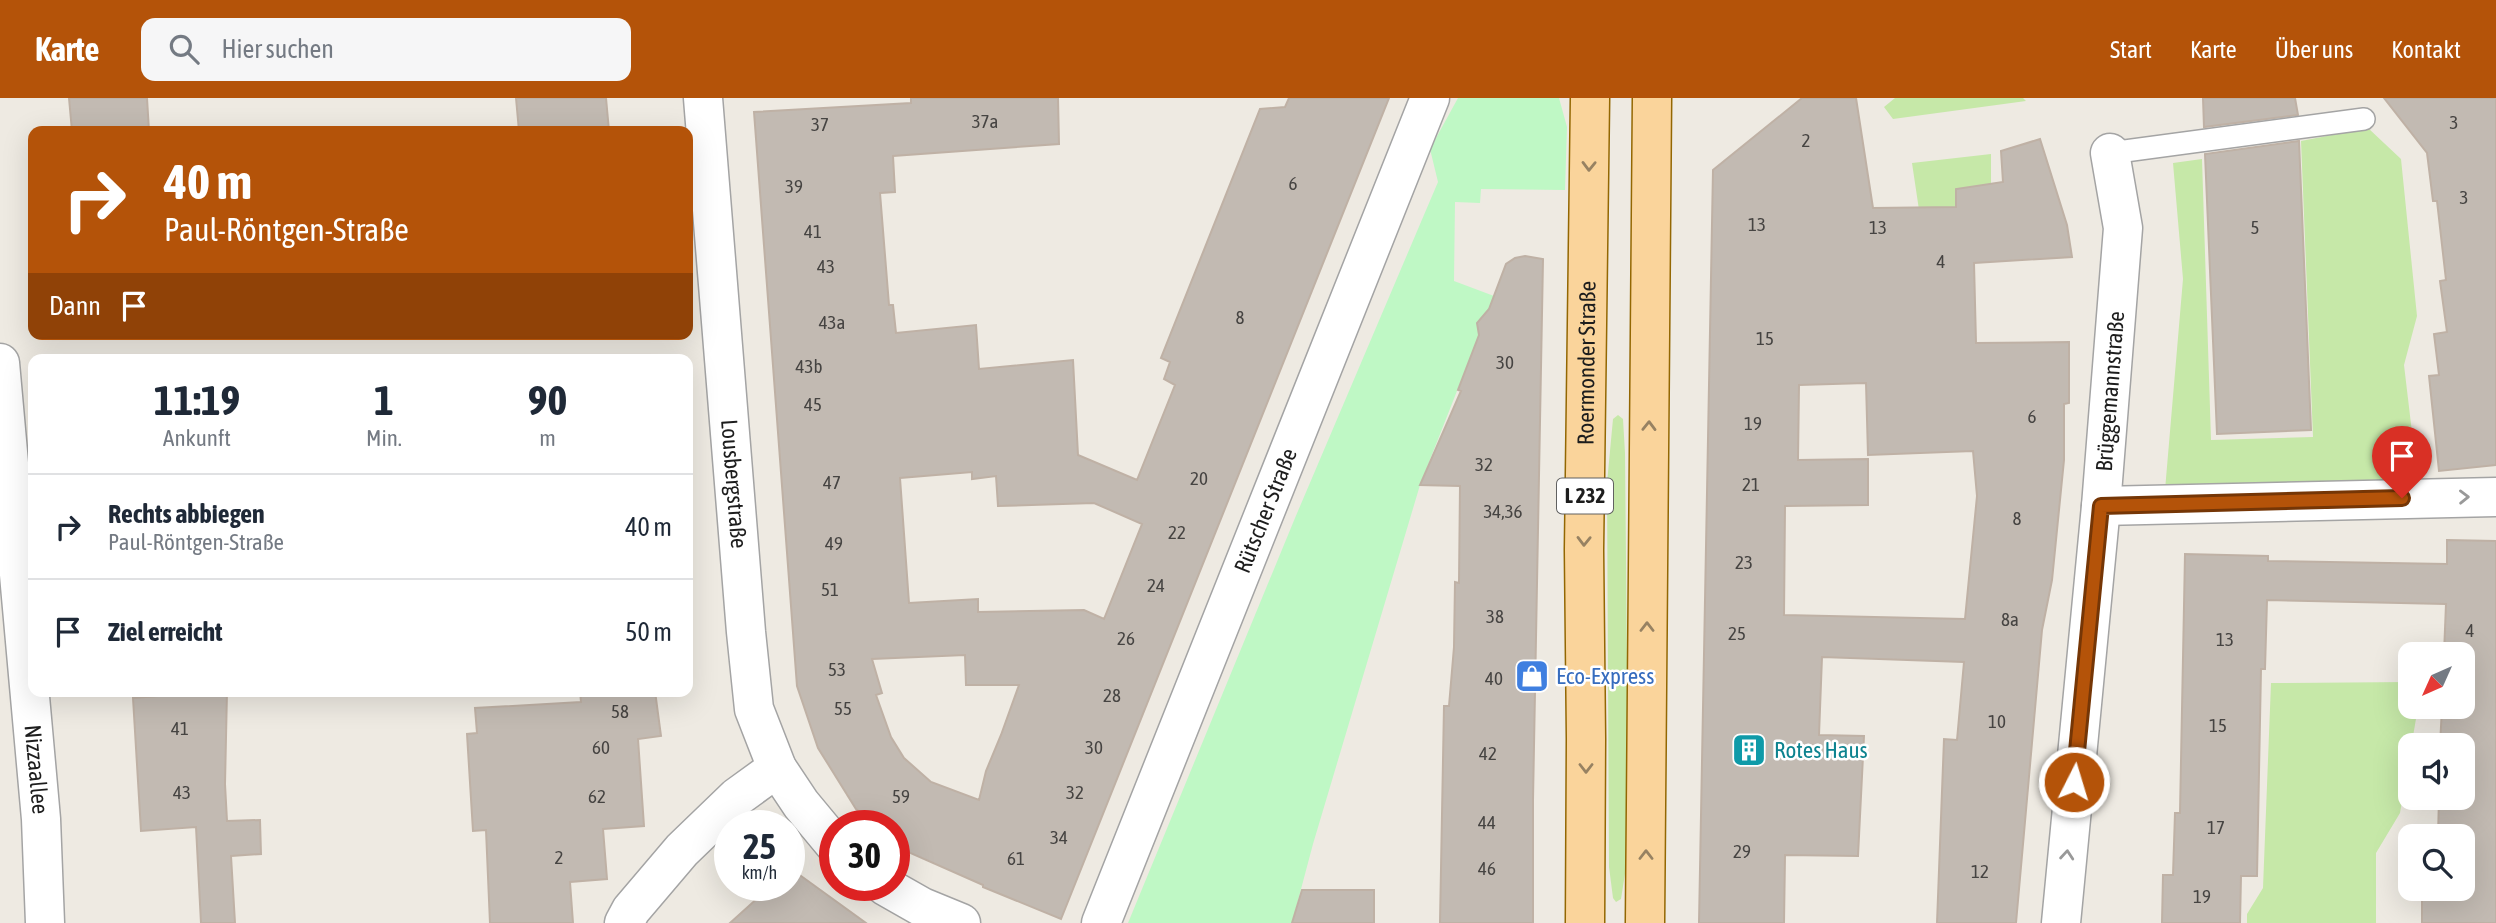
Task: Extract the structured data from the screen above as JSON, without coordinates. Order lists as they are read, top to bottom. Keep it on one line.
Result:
{"streets":{"main road":["Roermonder Straße","L 232"],"street":["Brüggemannstraße","Lousbergstraße","Rütscher Straße","Nizzaallee"]},"one_way":["Brüggemannstraße"],"places":{"shop":["Eco-Express"],"building":["Rotes Haus"]},"house_numbers":["37a","3","37","2","6","39","3","13","13","5","41","4","43","8","43a","15","30","43b","45","6","19","32","20","47","21","34,36","8","22","49","23","24","51","38","8a","4","25","26","13","53","40","28","55","58","10","15","41","60","30","42","43","32","62","59","44","17","34","29","2","61","46","12","19"],"north":"bottom left","page":{"header":"Karte","search":"Hier suchen","nav":["Start","Karte","Über uns","Kontakt"],"turn":["40 m","Paul-Röntgen-Straße"],"then":"Dann","eta":["11:19","Ankunft","1","Min.","90","m"],"list":[{"name":"Rechts abbiegen","note":"Paul-Röntgen-Straße","value":"40 m"},{"name":"Ziel erreicht","value":"50 m"}],"speed":"25 km/h","limit":"30"}}
